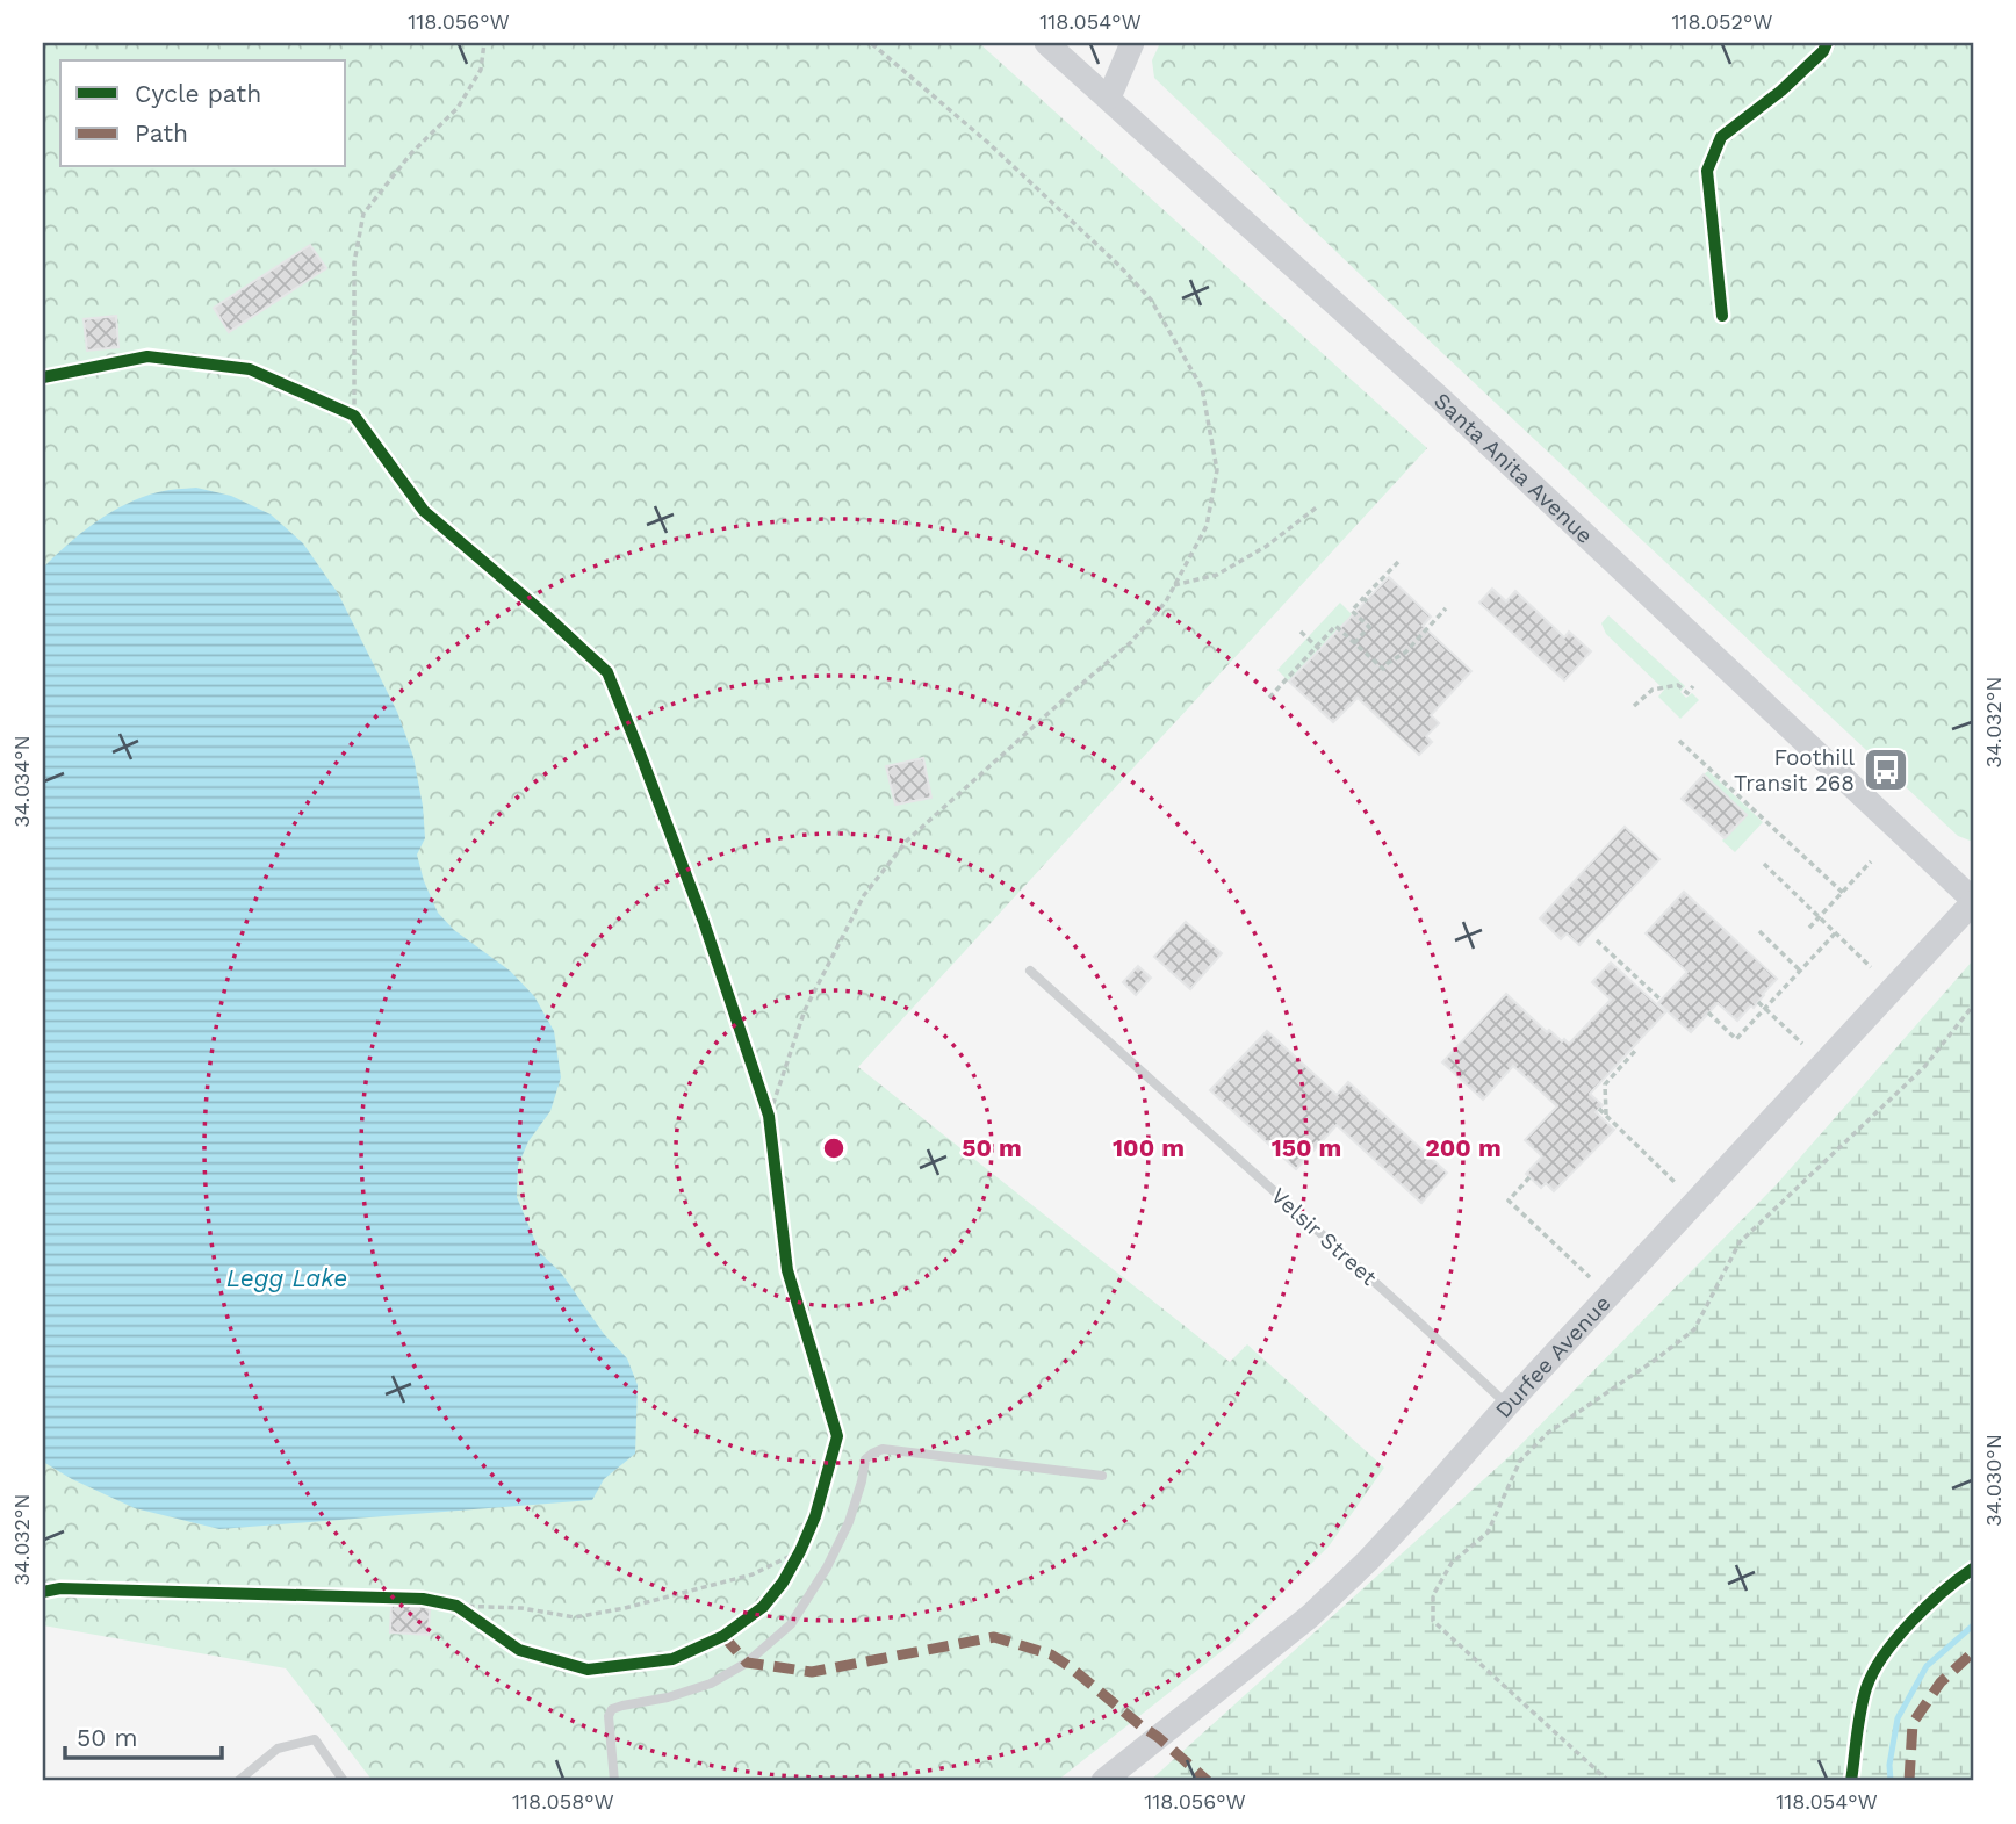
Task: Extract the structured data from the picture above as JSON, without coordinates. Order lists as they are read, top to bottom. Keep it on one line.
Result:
{"streets":{"main road":["Santa Anita Avenue","Durfee Avenue"],"lane":["Velsir Street"]},"crossings":[["Santa Anita Avenue","Durfee Avenue"],["Velsir Street","Durfee Avenue"]],"water":["Legg Lake"],"places":{"bus stop":["Foothill Transit 268"]},"legend":["Cycle path","Path"],"scale_bar":"50 m","coordinates":["118.056°W","118.054°W","118.052°W","34.032°N","34.034°N","34.030°N","118.058°W"],"rings":["50 m","100 m","150 m","200 m"]}
